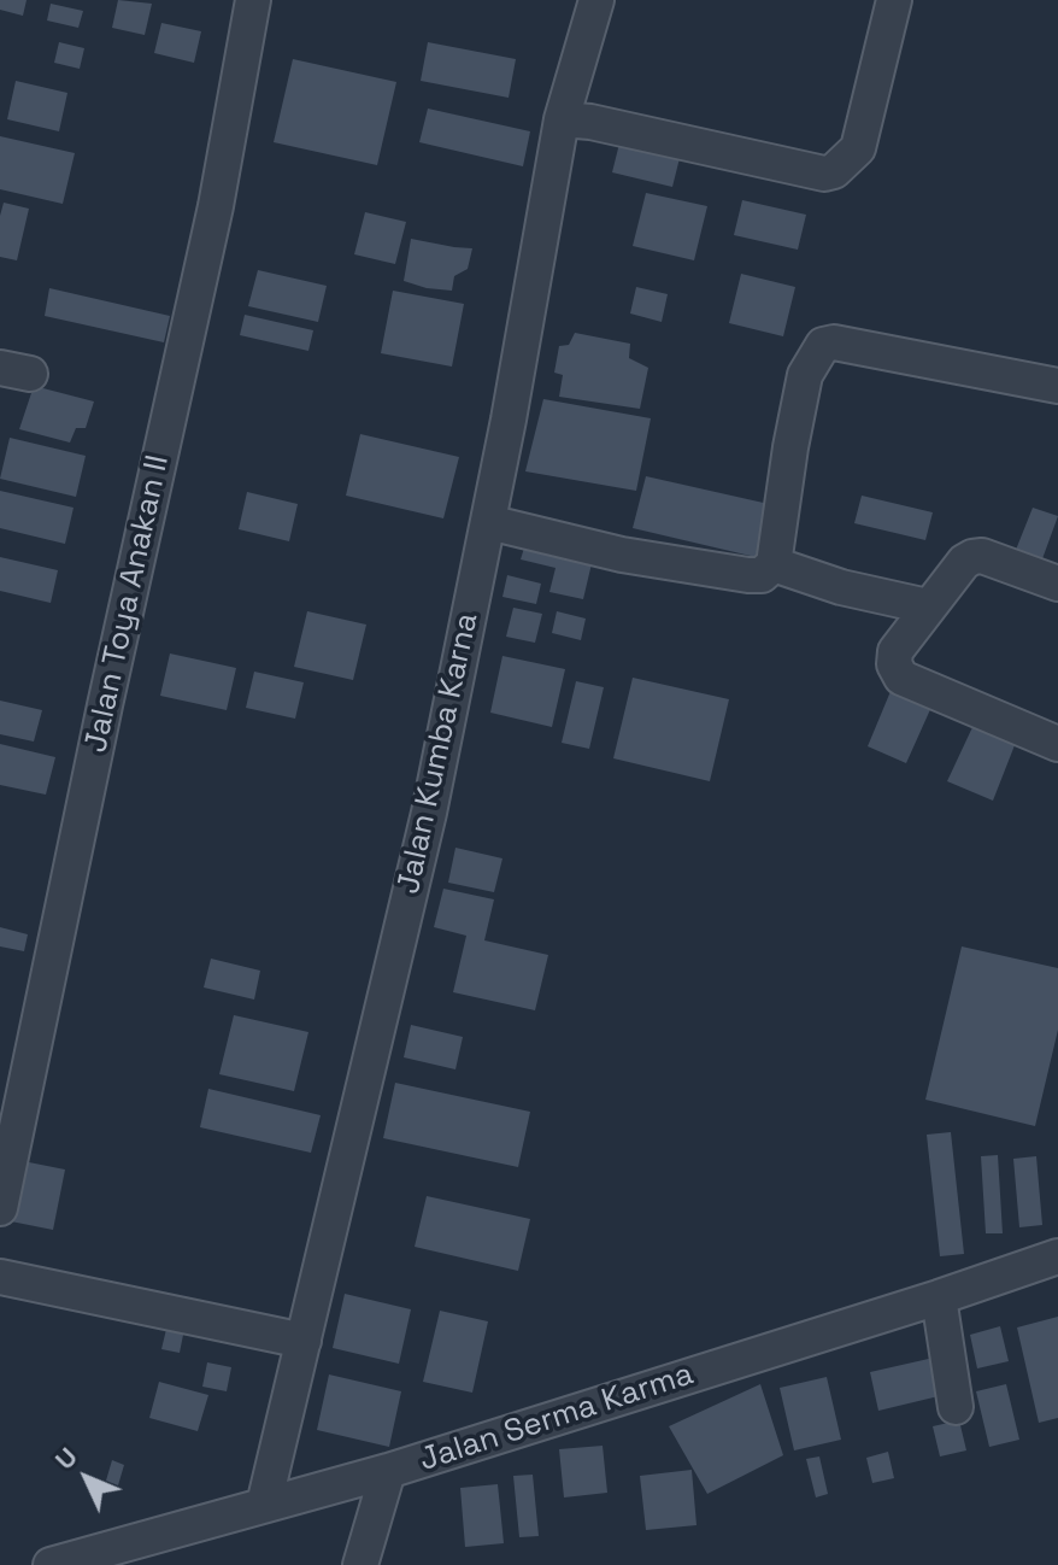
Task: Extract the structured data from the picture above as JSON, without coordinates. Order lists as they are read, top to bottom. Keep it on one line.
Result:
{"streets":{"street":["Jalan Toya Anakan II","Jalan Kumba Karna","Jalan Serma Karma"]},"crossings":[["Jalan Kumba Karna","Jalan Serma Karma"]],"north":"top left"}
